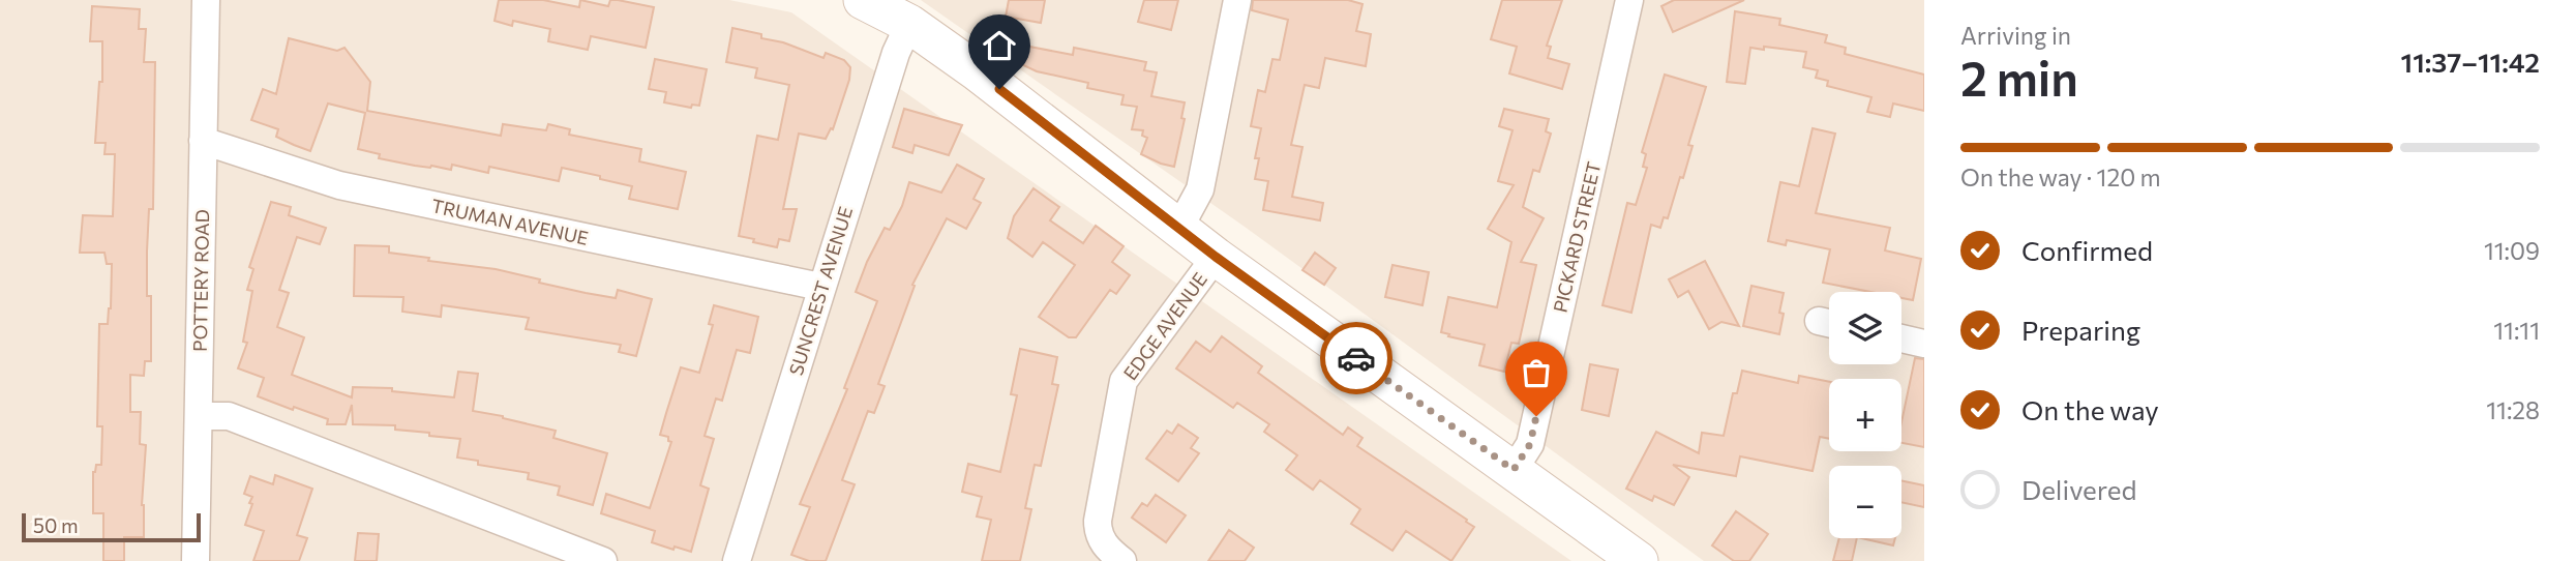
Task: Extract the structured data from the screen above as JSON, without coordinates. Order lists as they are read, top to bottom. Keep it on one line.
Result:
{"streets":{"street":["TRUMAN AVENUE","PICKARD STREET","POTTERY ROAD","SUNCREST AVENUE","EDGE AVENUE"]},"crossings":[["TRUMAN AVENUE","POTTERY ROAD"],["TRUMAN AVENUE","SUNCREST AVENUE"]],"scale_bar":"50 m","page":{"heading":["2 min","Arriving in","11:37–11:42"],"bar":"On the way · 120 m","list":[["Confirmed","11:09"],["Preparing","11:11"],["On the way","11:28"],"Delivered"],"map_buttons":["+","−"],"scale":"50 m"}}
